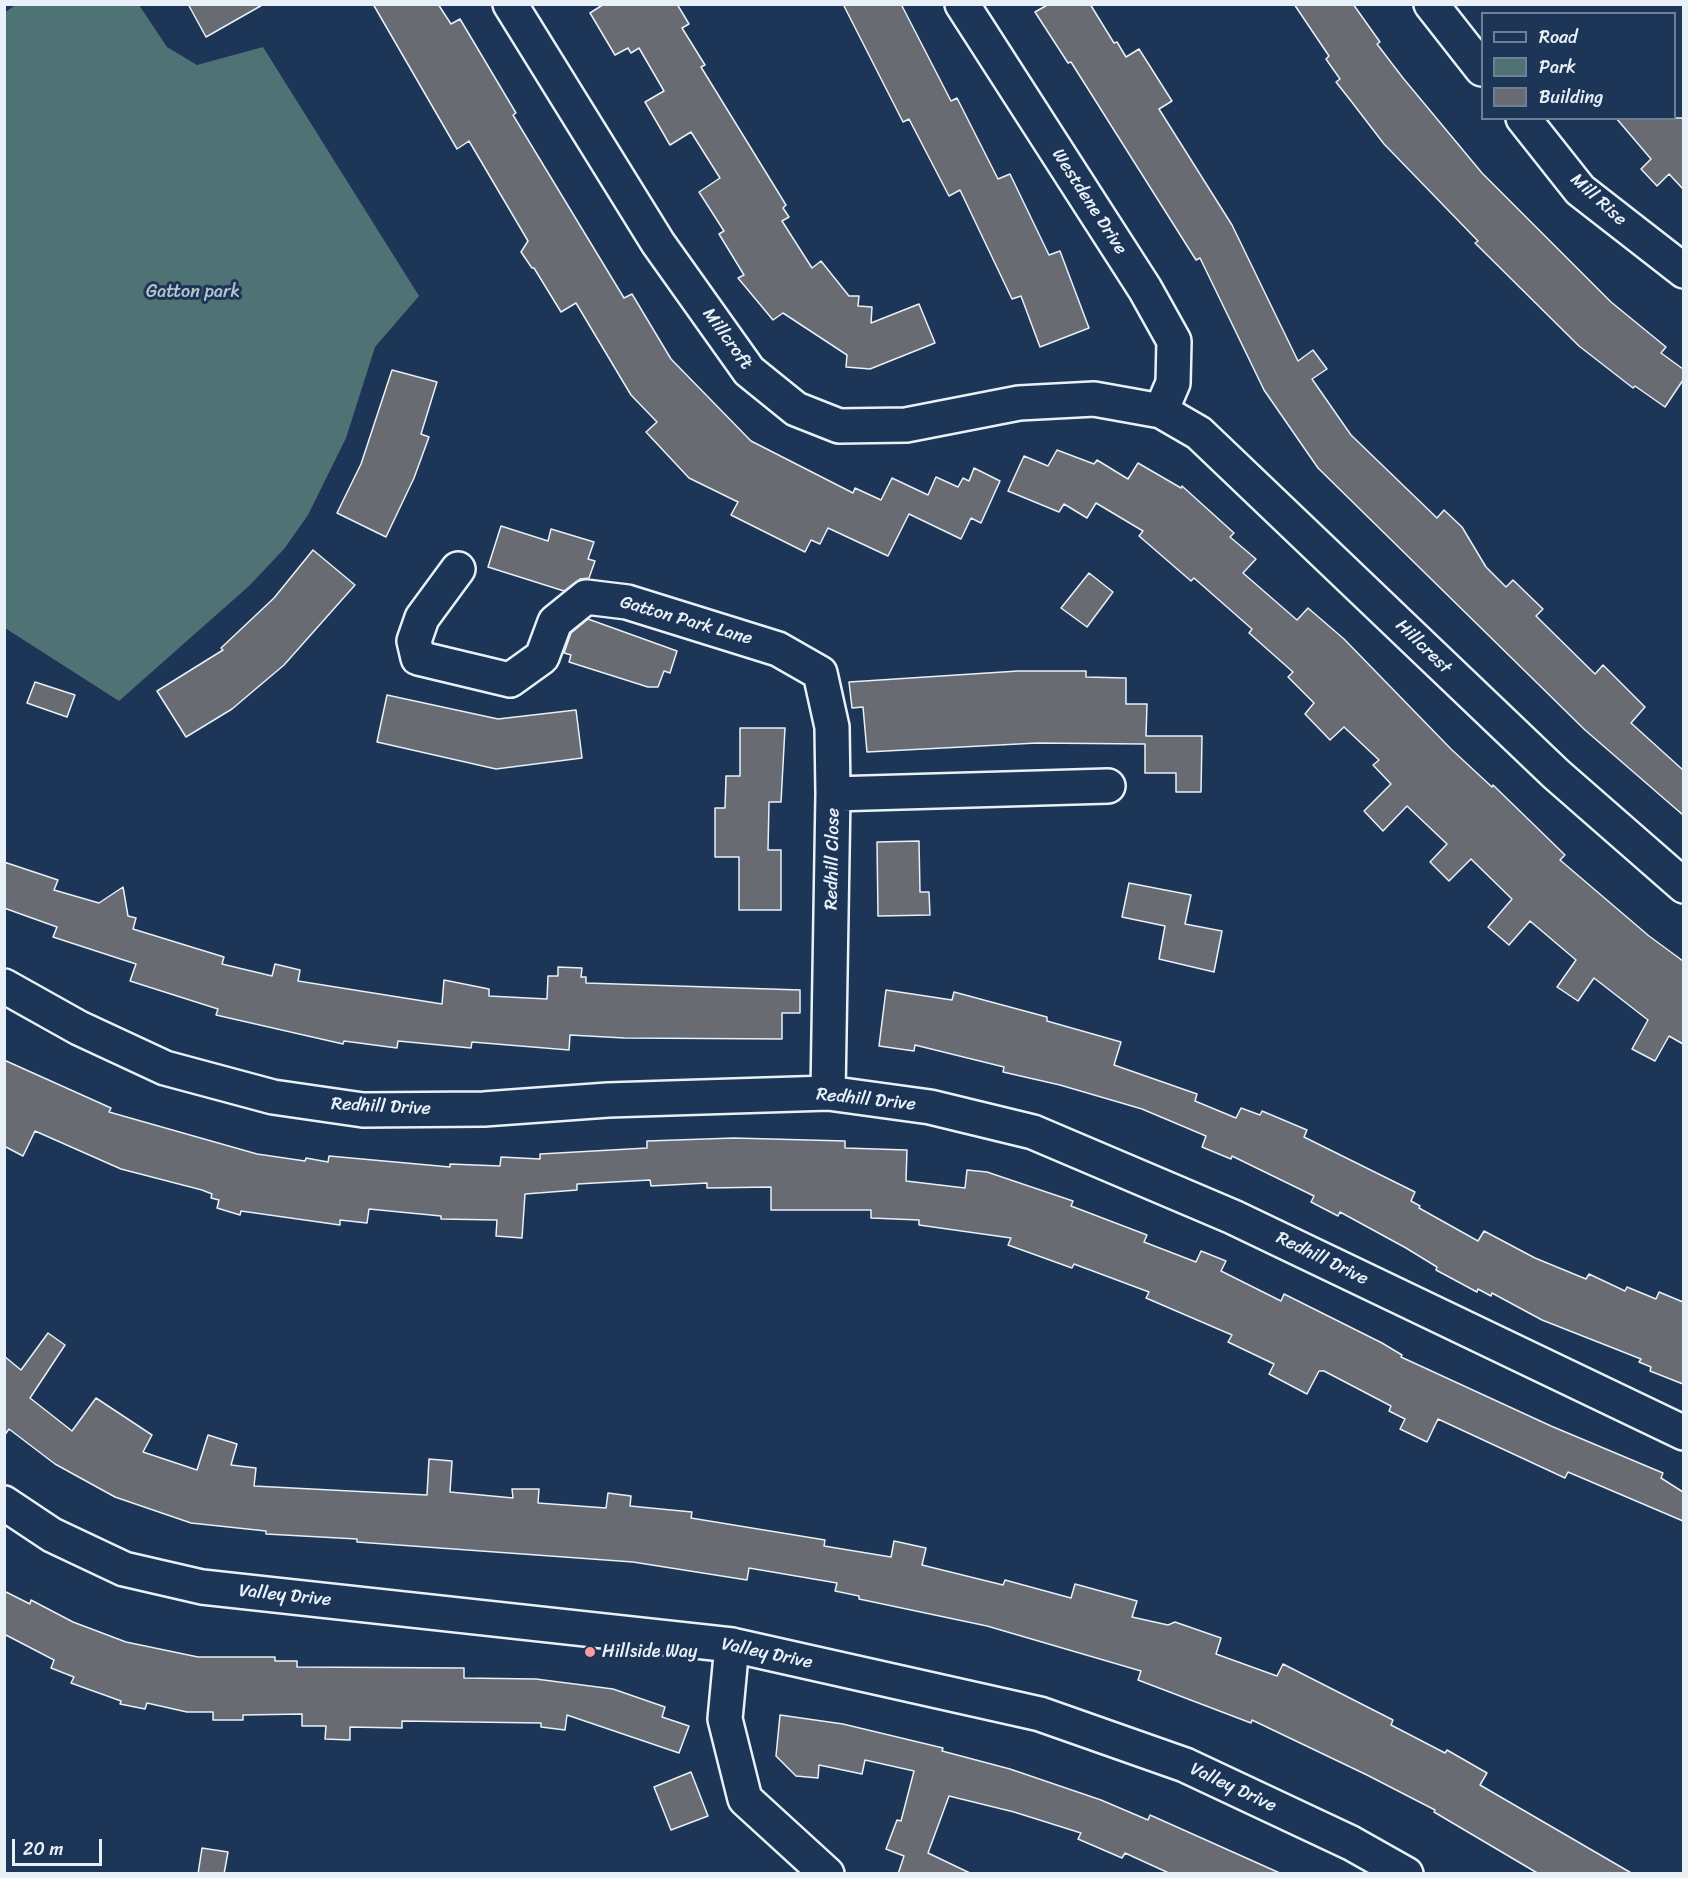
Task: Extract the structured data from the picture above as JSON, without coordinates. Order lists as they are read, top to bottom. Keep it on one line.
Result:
{"streets":{"street":["Mill Rise","Westdene Drive","Millcroft","Gatton Park Lane","Hillcrest","Redhill Close","Redhill Drive","Valley Drive"]},"crossings":[["Westdene Drive","Millcroft"],["Westdene Drive","Hillcrest"],["Millcroft","Hillcrest"],["Gatton Park Lane","Redhill Close"],["Redhill Close","Redhill Drive"]],"parks":["Gatton park"],"places":["Hillside Way"],"legend":["Road","Park","Building"],"scale_bar":"20 m"}
